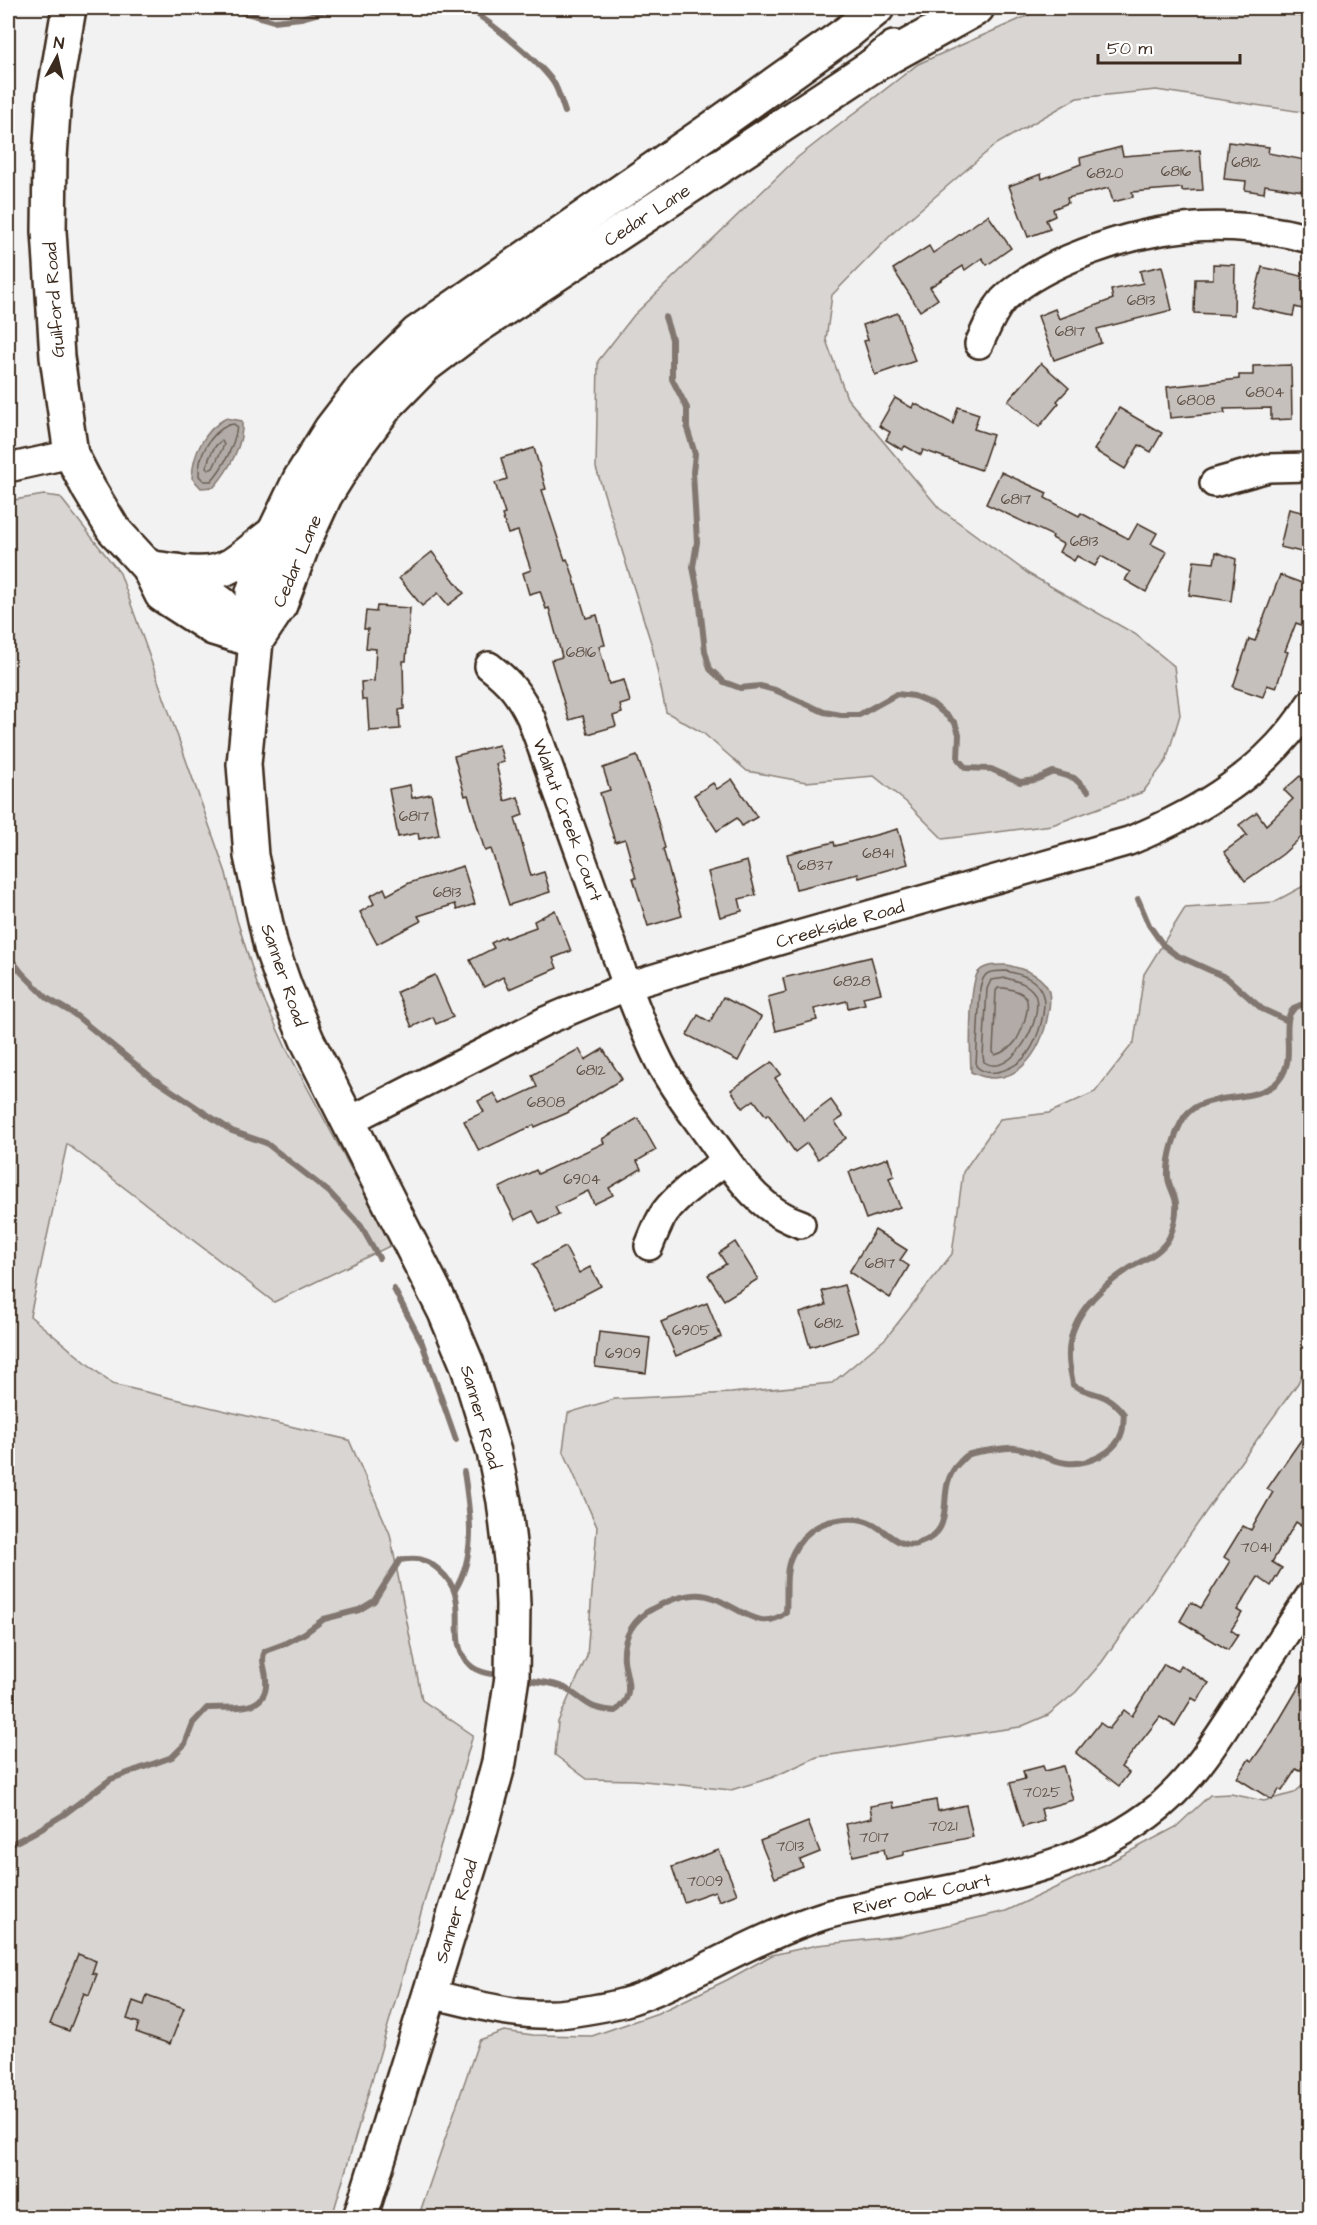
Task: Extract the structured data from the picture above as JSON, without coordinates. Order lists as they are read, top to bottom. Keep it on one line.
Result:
{"streets":{"main road":["Cedar Lane","Guilford Road","Sanner Road"],"street":["Walnut Creek Court","Creekside Road","River Oak Court"]},"crossings":[["Cedar Lane","Guilford Road"],["Cedar Lane","Sanner Road"],["Guilford Road","Sanner Road"],["Walnut Creek Court","Creekside Road"],["Creekside Road","Sanner Road"],["Sanner Road","River Oak Court"]],"house_numbers":["6812","6816","6820","6813","6817","6804","6808","6817","6813","6816","6817","6841","6837","6813","6828","6812","6808","6904","6817","6812","6905","6909","7041","7025","7021","7017","7013","7009"],"scale_bar":"50 m","north":"top"}
